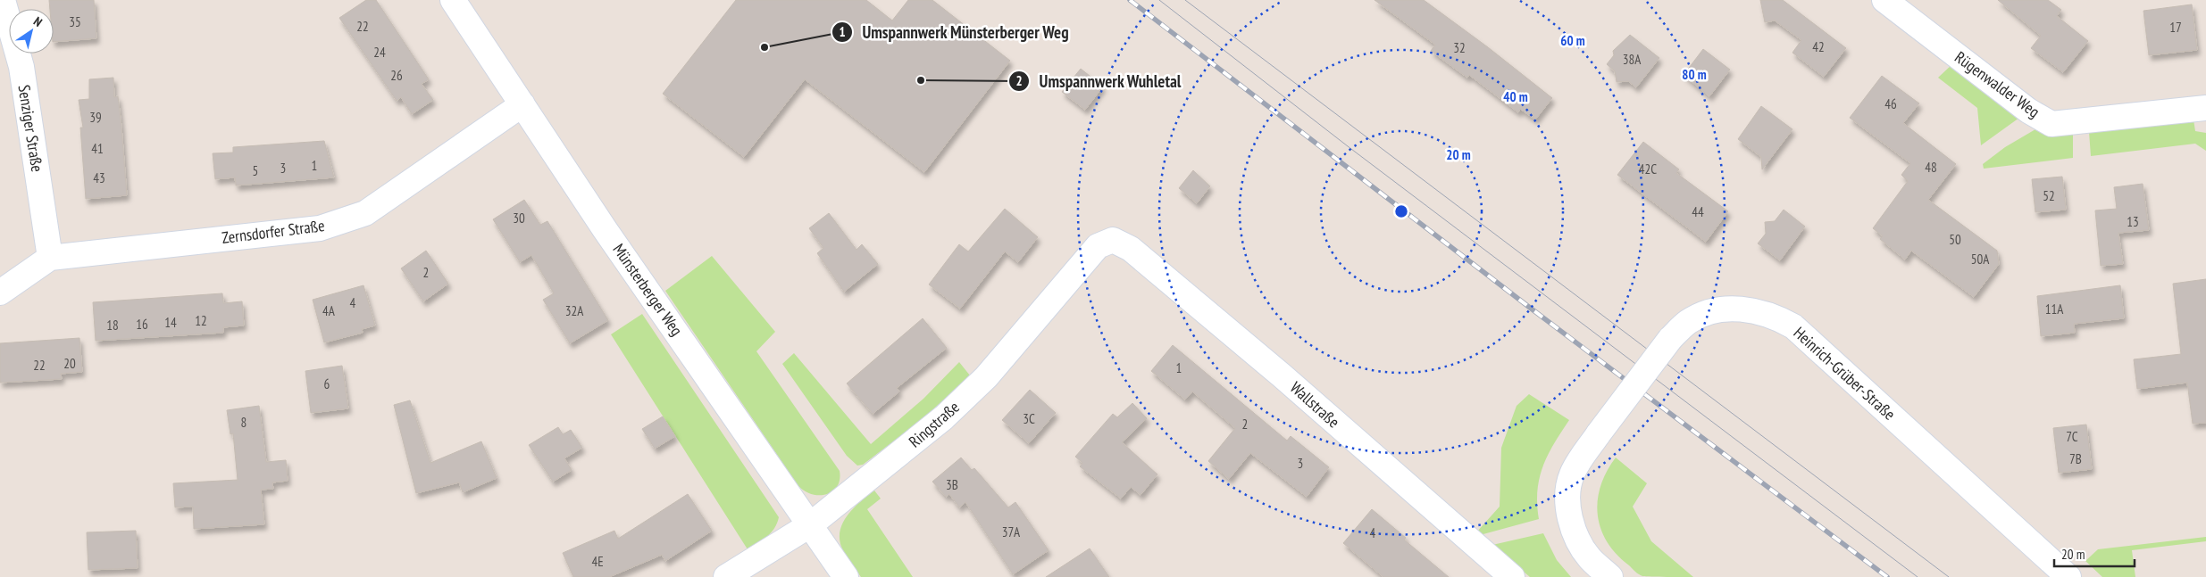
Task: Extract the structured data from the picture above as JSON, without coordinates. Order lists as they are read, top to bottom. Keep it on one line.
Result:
{"streets":{"street":["Rügenwalder Weg","Senziger Straße","Zernsdorfer Straße","Münsterberger Weg","Heinrich-Grüber-Straße","Wallstraße","Ringstraße"]},"crossings":[["Senziger Straße","Zernsdorfer Straße"],["Zernsdorfer Straße","Münsterberger Weg"],["Münsterberger Weg","Ringstraße"],["Wallstraße","Ringstraße"]],"places":["Umspannwerk Münsterberger Weg","Umspannwerk Wuhletal"],"house_numbers":["35","22","17","42","32","24","38A","26","46","39","41","1","48","3","42C","5","43","52","44","30","13","50","50A","2","4","11A","4A","32A","12","14","16","18","20","22","1","6","3C","8","2","7C","7B","3","3B","37A","4","4E"],"scale_bar":"20 m","north":"top right","rings":["60 m","80 m","40 m","20 m"]}
